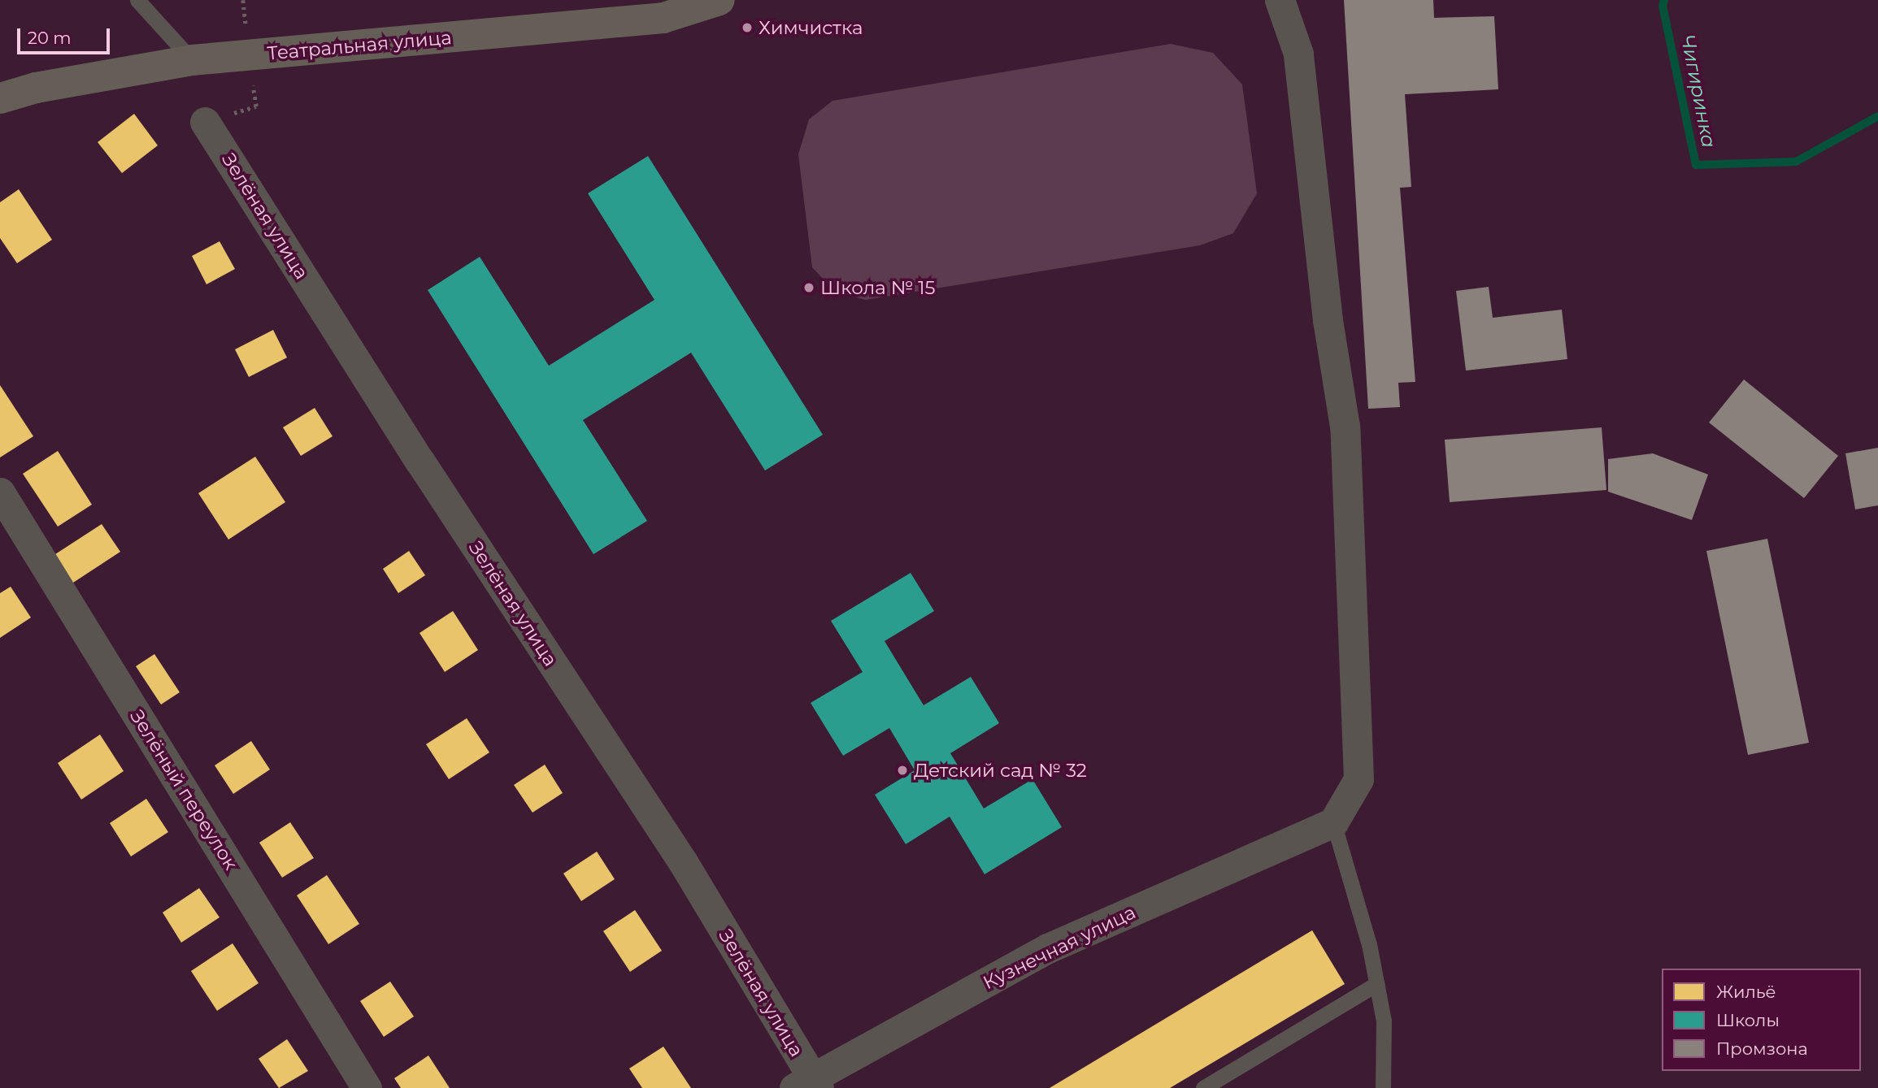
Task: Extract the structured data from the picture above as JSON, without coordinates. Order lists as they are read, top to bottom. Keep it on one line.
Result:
{"streets":{"main road":["Театральная улица"],"street":["Зелёная улица","Зелёный переулок","Кузнечная улица"]},"crossings":[["Зелёная улица","Кузнечная улица"]],"water":["Чигиринка"],"places":["Химчистка","Школа № 15","Детский сад № 32"],"legend":["Жильё","Школы","Промзона"],"scale_bar":"20 m"}
